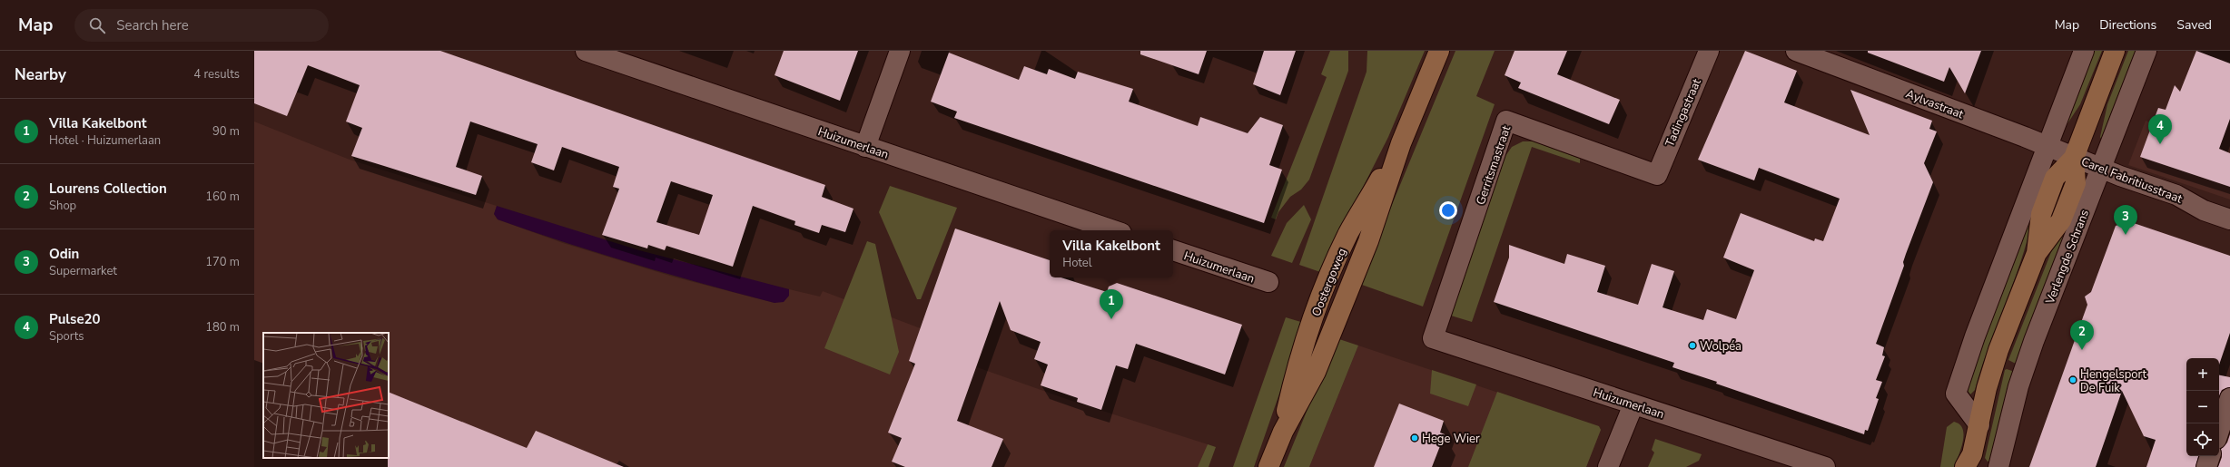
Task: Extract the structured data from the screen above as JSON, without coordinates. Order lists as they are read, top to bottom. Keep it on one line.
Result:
{"streets":{"main road":["Verlengde Schrans","Oostergoweg"],"street":["Aylvastraat","Tadingastraat","Huizumerlaan","Gerritsmastraat","Carel Fabritiusstraat"]},"crossings":[["Aylvastraat","Carel Fabritiusstraat"],["Aylvastraat","Verlengde Schrans"],["Tadingastraat","Gerritsmastraat"],["Huizumerlaan","Gerritsmastraat"],["Carel Fabritiusstraat","Verlengde Schrans"]],"places":["Wolpéa","Hengelsport De Fuik","Hege Wier"],"page":{"header":"Map","search":"Search here","nav":["Map","Directions","Saved"],"heading":["Nearby","4 results"],"list":[{"mark":"1","name":"Villa Kakelbont","note":"Hotel · Huizumerlaan","value":"90 m"},{"mark":"2","name":"Lourens Collection","note":"Shop","value":"160 m"},{"mark":"3","name":"Odin","note":"Supermarket","value":"170 m"},{"mark":"4","name":"Pulse20","note":"Sports","value":"180 m"}],"pins":["4","3","1","2"],"popup":["Villa Kakelbont","Hotel"],"map_buttons":["+","−"]}}
